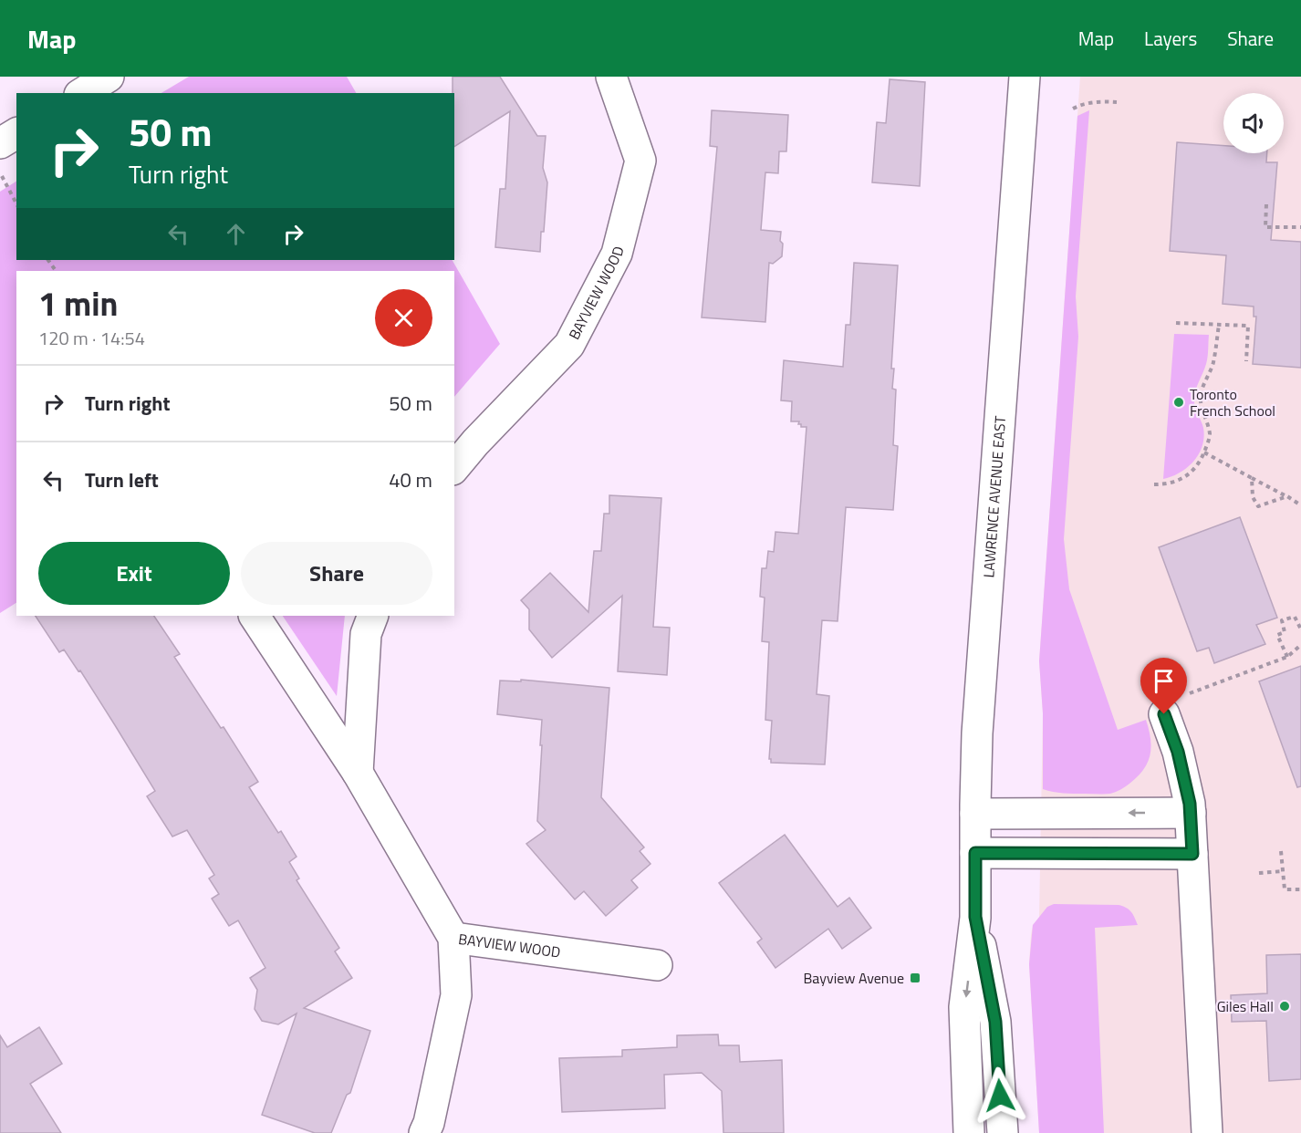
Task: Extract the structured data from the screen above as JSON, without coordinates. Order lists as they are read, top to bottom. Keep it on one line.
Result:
{"streets":{"street":["BAYVIEW WOOD","LAWRENCE AVENUE EAST"]},"places":{"other":["Toronto French School","Giles Hall"],"transit":["Bayview Avenue"]},"page":{"header":"Map","nav":["Map","Layers","Share"],"turn":["50 m","Turn right"],"heading":["1 min","120 m · 14:54"],"list":[{"name":"Turn right","value":"50 m"},{"name":"Turn left","value":"40 m"}],"buttons":["Exit","Share"]}}
